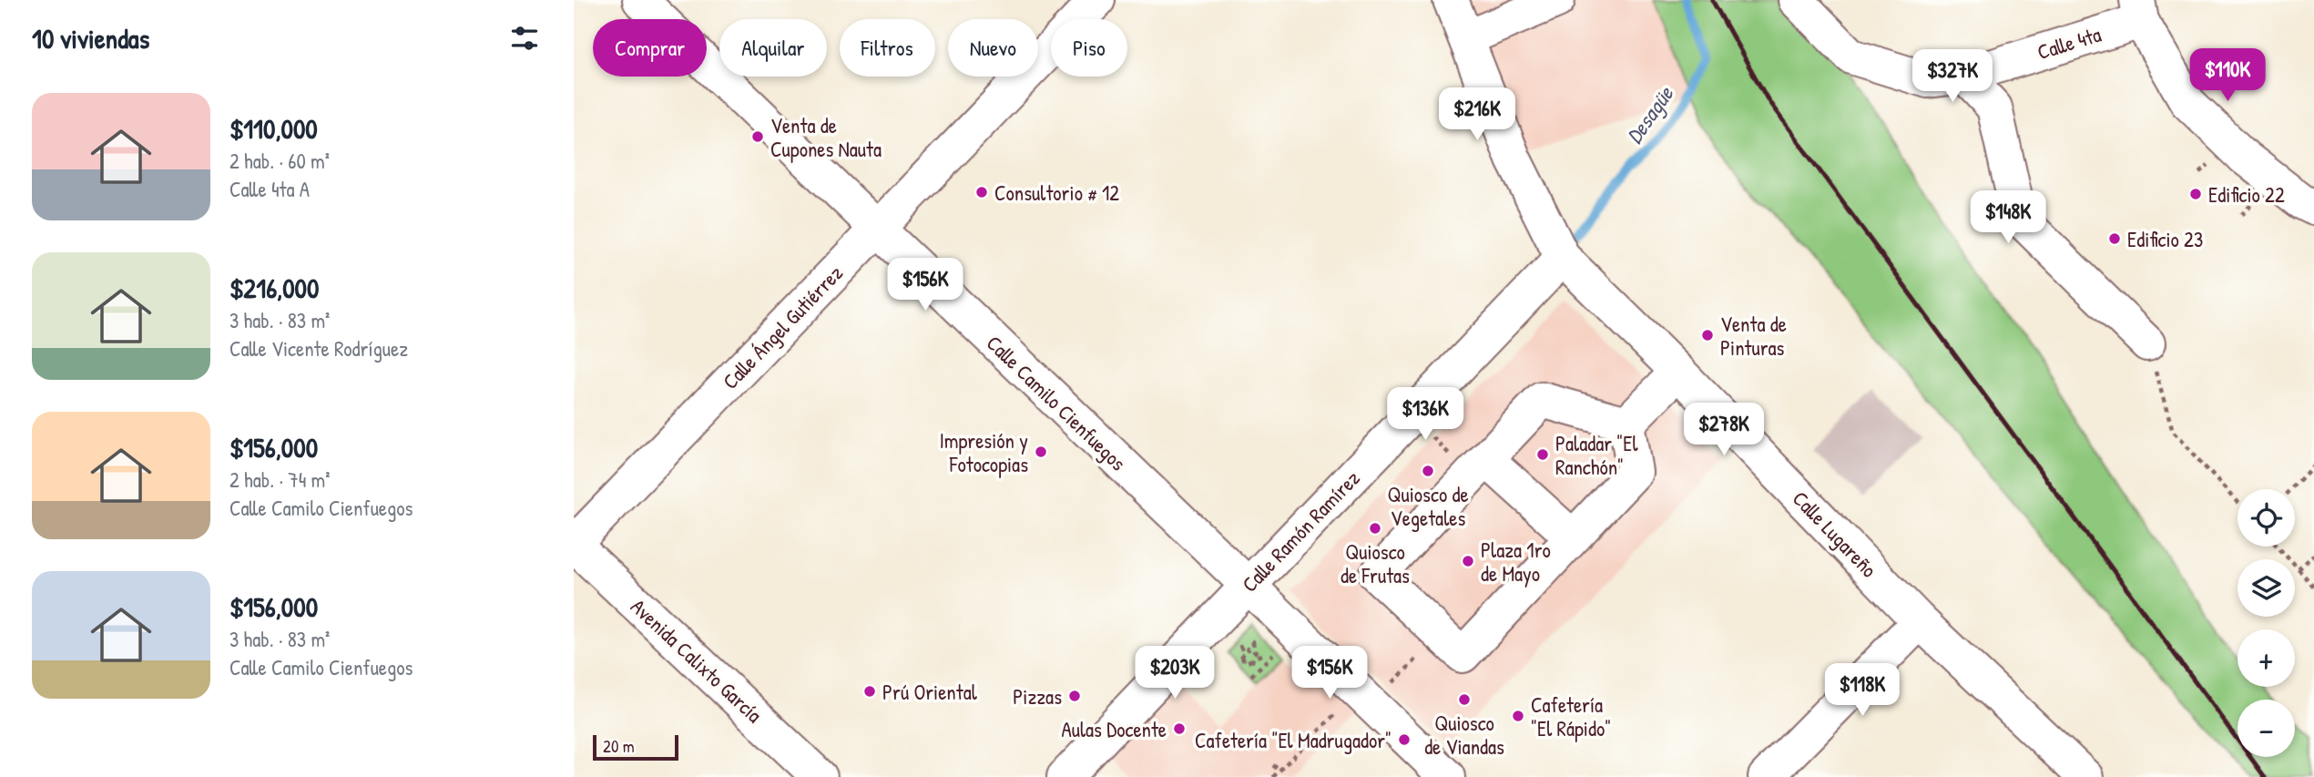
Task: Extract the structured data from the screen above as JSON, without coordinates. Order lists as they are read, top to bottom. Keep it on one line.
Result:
{"streets":{"street":["Calle 4ta","Calle Ángel Gutiérrez","Calle Camilo Cienfuegos","Calle Ramón Ramírez","Calle Lugareño","Avenida Calixto García"]},"crossings":[["Calle Ángel Gutiérrez","Calle Camilo Cienfuegos"],["Calle Ángel Gutiérrez","Avenida Calixto García"],["Calle Camilo Cienfuegos","Calle Ramón Ramírez"],["Calle Ramón Ramírez","Calle Lugareño"]],"water":["Desagüe"],"places":["Venta de Cupones Nauta","Consultorio # 12","Edificio 22","Edificio 23","Venta de Pinturas","Impresión y Fotocopias","Paladar \"El Ranchón\"","Quiosco de Vegetales","Quiosco de Frutas","Plaza 1ro de Mayo","Prú Oriental","Pizzas","Quiosco de Viandas","Cafetería \"El Rápido\"","Aulas Docente","Cafetería \"El Madrugador\""],"scale_bar":"20 m","page":{"heading":"10 viviendas","chip":["Comprar","Alquilar","Filtros","Nuevo","Piso"],"price":["$110K","$327K","$216K","$148K","$156K","$136K","$278K","$203K","$156K","$118K"],"list":[{"name":"$110,000","note":"2 hab. · 60 m² · Calle 4ta A"},{"name":"$216,000","note":"3 hab. · 83 m² · Calle Vicente Rodríguez"},{"name":"$156,000","note":"2 hab. · 74 m² · Calle Camilo Cienfuegos"},{"name":"$156,000","note":"3 hab. · 83 m² · Calle Camilo Cienfuegos"}],"map_buttons":["+","−"],"scale":"20 m"}}
